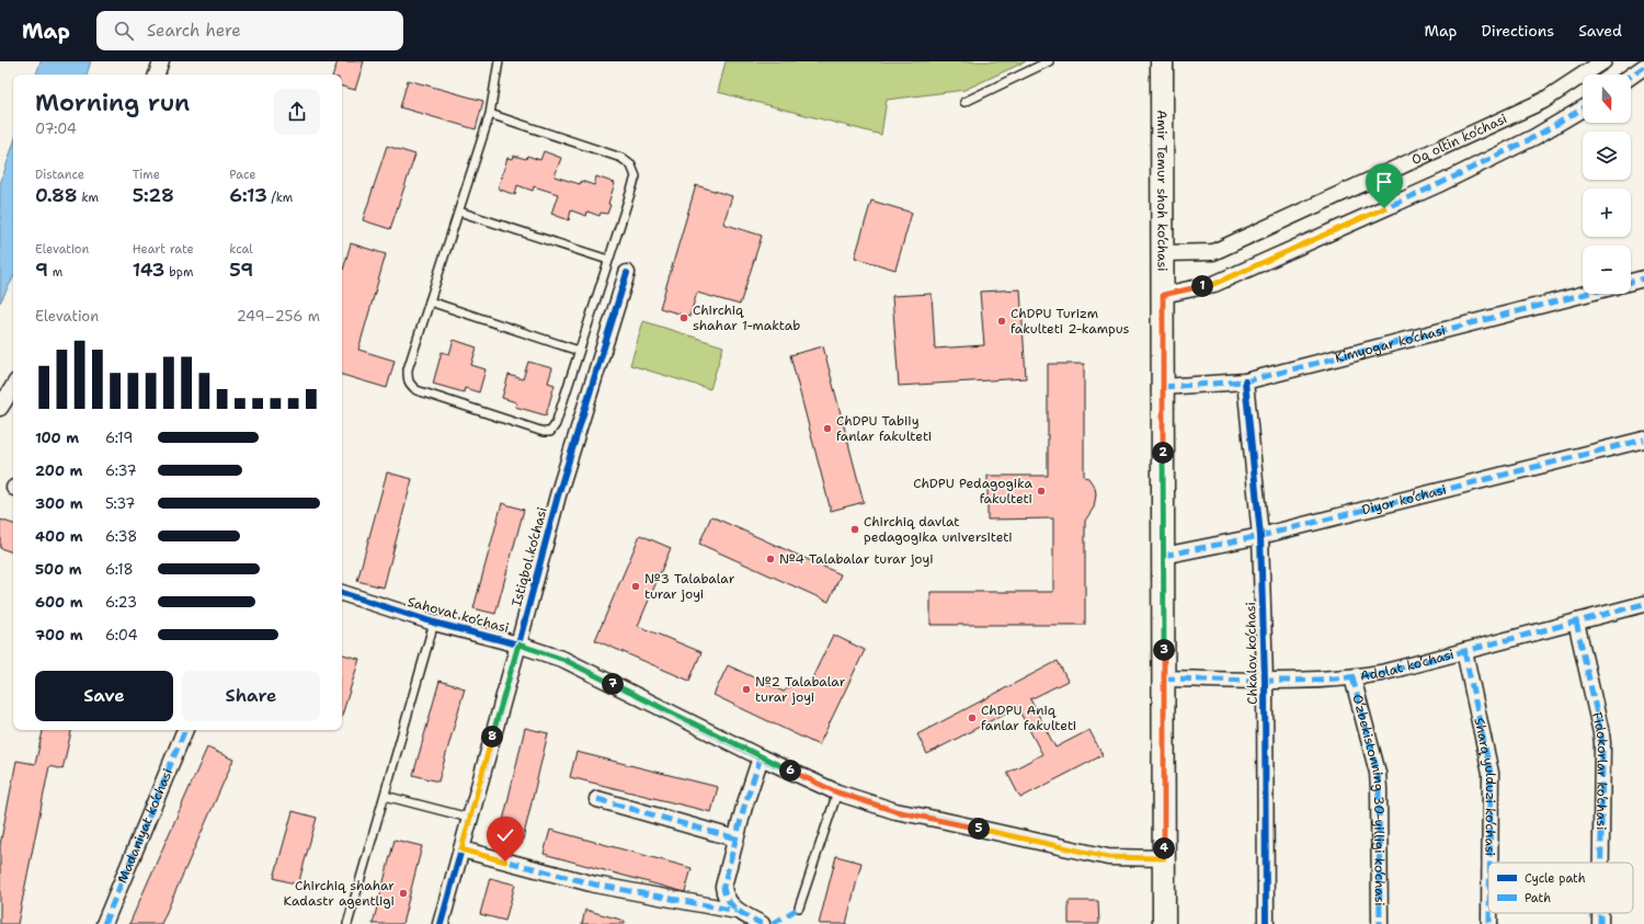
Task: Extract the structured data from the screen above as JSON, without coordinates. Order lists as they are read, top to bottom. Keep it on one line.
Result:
{"streets":{"main road":["Amir Temur shoh ko‘chasi"],"street":["Oq oltin ko‘chasi","Kimyogar ko‘chasi","Diyor ko‘chasi","Istiqbol ko‘chasi","Sahovat ko‘chasi","Chkalov ko‘chasi","Adolat ko‘chasi","Fidokorlar ko‘chasi","Sharq yulduzi ko‘chasi","O‘zbekistonning 30-yilligi ko‘chasi","Madaniyat ko‘chasi"]},"crossings":[["Oq oltin ko‘chasi","Amir Temur shoh ko‘chasi"],["Amir Temur shoh ko‘chasi","Kimyogar ko‘chasi"],["Amir Temur shoh ko‘chasi","Diyor ko‘chasi"],["Amir Temur shoh ko‘chasi","Sahovat ko‘chasi"],["Amir Temur shoh ko‘chasi","Adolat ko‘chasi"],["Kimyogar ko‘chasi","Chkalov ko‘chasi"],["Diyor ko‘chasi","Chkalov ko‘chasi"],["Istiqbol ko‘chasi","Sahovat ko‘chasi"],["Chkalov ko‘chasi","Adolat ko‘chasi"],["Adolat ko‘chasi","Fidokorlar ko‘chasi"],["Adolat ko‘chasi","Sharq yulduzi ko‘chasi"],["Adolat ko‘chasi","O‘zbekistonning 30-yilligi ko‘chasi"]],"places":["Chirchiq shahar 1-maktab","ChDPU Turizm fakulteti 2-kampus","ChDPU Tabiiy fanlar fakulteti","ChDPU Pedagogika fakulteti","Chirchiq davlat pedagogika universiteti","№4 Talabalar turar joyi","№3 Talabalar turar joyi","№2 Talabalar turar joyi","ChDPU Aniq fanlar fakulteti","Chirchiq shahar Kadastr agentligi"],"legend":["Cycle path","Path"],"north":"bottom","page":{"header":"Map","search":"Search here","nav":["Map","Directions","Saved"],"map_buttons":["+","−"],"heading":["Morning run","07:04"],"stats":[["Distance","0.88 km"],["Time","5:28"],["Pace","6:13 /km"],["Elevation","9 m"],["Heart rate","143 bpm"],["kcal","59"]],"pins":["1","2","3","7","8","6","5","4"],"chart":["Elevation","249–256 m"],"list":[{"name":"100 m","note":"6:19"},{"name":"200 m","note":"6:37"},{"name":"300 m","note":"5:37"},{"name":"400 m","note":"6:38"},{"name":"500 m","note":"6:18"},{"name":"600 m","note":"6:23"},{"name":"700 m","note":"6:04"}],"buttons":["Save","Share"]}}
